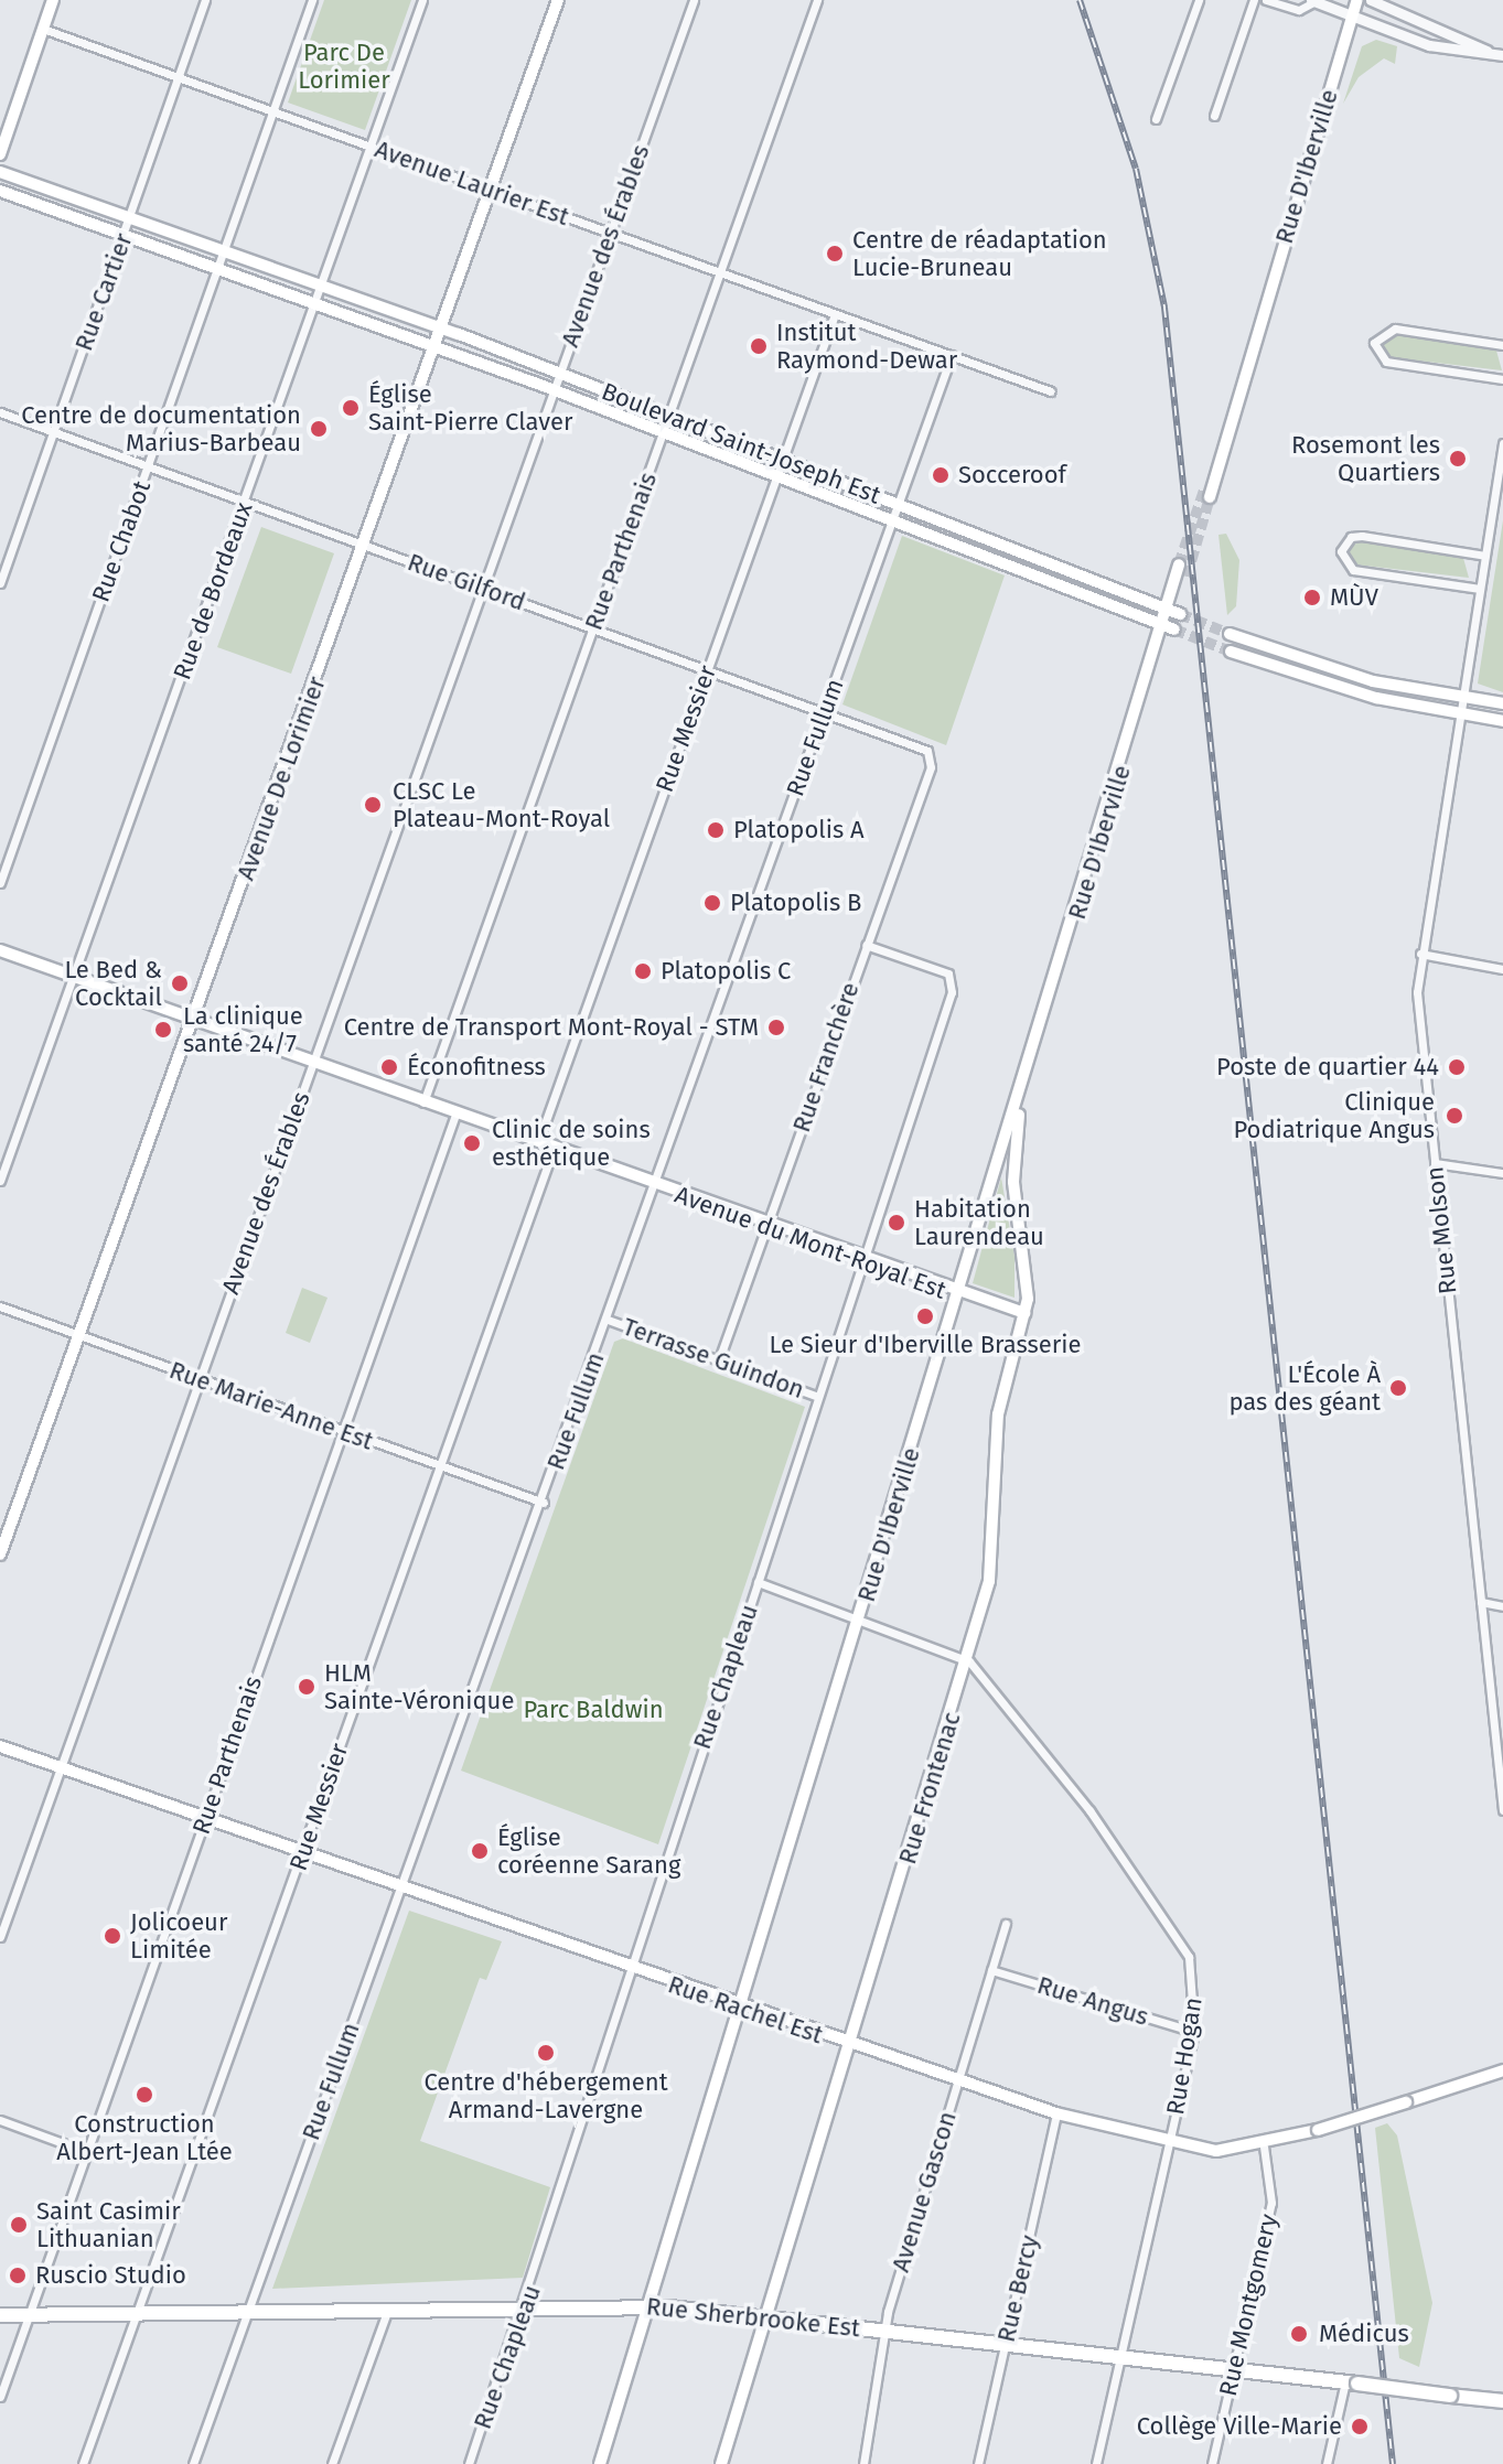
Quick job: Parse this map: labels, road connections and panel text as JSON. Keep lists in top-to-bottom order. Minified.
{"streets":{"main road":["Rue D'Iberville","Boulevard Saint-Joseph Est","Avenue De Lorimier","Avenue du Mont-Royal Est","Rue Frontenac","Rue Rachel Est","Rue Sherbrooke Est"],"street":["Avenue Laurier Est","Avenue des Érables","Rue Cartier","Rue Chabot","Rue Parthenais","Rue Gilford","Rue de Bordeaux","Rue Messier","Rue Fullum","Rue Franchère","Rue Molson","Terrasse Guindon","Rue Marie-Anne Est","Rue Chapleau","Rue Angus","Rue Hogan","Avenue Gascon","Rue Bercy","Rue Montgomery"]},"crossings":[["Rue D'Iberville","Boulevard Saint-Joseph Est"],["Rue D'Iberville","Avenue du Mont-Royal Est"],["Rue D'Iberville","Rue Frontenac"],["Rue D'Iberville","Rue Rachel Est"],["Rue D'Iberville","Rue Sherbrooke Est"],["Avenue Laurier Est","Avenue des Érables"],["Avenue Laurier Est","Rue Cartier"],["Avenue Laurier Est","Rue Chabot"],["Avenue Laurier Est","Rue Parthenais"],["Avenue Laurier Est","Rue de Bordeaux"],["Avenue Laurier Est","Rue Messier"],["Avenue Laurier Est","Rue Fullum"],["Avenue Laurier Est","Avenue De Lorimier"],["Avenue des Érables","Boulevard Saint-Joseph Est"],["Avenue des Érables","Rue Gilford"],["Avenue des Érables","Avenue du Mont-Royal Est"],["Avenue des Érables","Rue Marie-Anne Est"],["Avenue des Érables","Rue Rachel Est"],["Rue Cartier","Boulevard Saint-Joseph Est"],["Rue Cartier","Rue Gilford"],["Boulevard Saint-Joseph Est","Rue Chabot"],["Boulevard Saint-Joseph Est","Rue Parthenais"],["Boulevard Saint-Joseph Est","Rue de Bordeaux"],["Boulevard Saint-Joseph Est","Rue Messier"],["Boulevard Saint-Joseph Est","Rue Fullum"],["Boulevard Saint-Joseph Est","Avenue De Lorimier"],["Rue Chabot","Rue Gilford"],["Rue Parthenais","Rue Gilford"],["Rue Parthenais","Avenue du Mont-Royal Est"],["Rue Parthenais","Rue Marie-Anne Est"],["Rue Parthenais","Rue Rachel Est"],["Rue Parthenais","Rue Sherbrooke Est"],["Rue Gilford","Rue de Bordeaux"],["Rue Gilford","Rue Messier"],["Rue Gilford","Rue Fullum"],["Rue Gilford","Avenue De Lorimier"],["Rue Gilford","Rue Franchère"],["Rue de Bordeaux","Avenue du Mont-Royal Est"],["Rue Messier","Avenue du Mont-Royal Est"],["Rue Messier","Rue Marie-Anne Est"],["Rue Messier","Rue Rachel Est"],["Rue Messier","Rue Sherbrooke Est"],["Rue Fullum","Avenue du Mont-Royal Est"],["Rue Fullum","Terrasse Guindon"],["Rue Fullum","Rue Marie-Anne Est"],["Rue Fullum","Rue Rachel Est"],["Rue Fullum","Rue Sherbrooke Est"],["Avenue De Lorimier","Avenue du Mont-Royal Est"],["Avenue De Lorimier","Rue Marie-Anne Est"],["Rue Franchère","Avenue du Mont-Royal Est"],["Rue Franchère","Terrasse Guindon"],["Rue Franchère","Rue Chapleau"],["Avenue du Mont-Royal Est","Rue Chapleau"],["Avenue du Mont-Royal Est","Rue Frontenac"],["Terrasse Guindon","Rue Chapleau"],["Rue Chapleau","Rue Rachel Est"],["Rue Chapleau","Rue Sherbrooke Est"],["Rue Frontenac","Rue Rachel Est"],["Rue Frontenac","Rue Hogan"],["Rue Frontenac","Rue Sherbrooke Est"],["Rue Angus","Rue Hogan"],["Rue Angus","Avenue Gascon"],["Rue Rachel Est","Rue Hogan"],["Rue Rachel Est","Avenue Gascon"],["Rue Rachel Est","Rue Bercy"],["Rue Rachel Est","Rue Montgomery"],["Rue Hogan","Rue Sherbrooke Est"],["Avenue Gascon","Rue Sherbrooke Est"],["Rue Bercy","Rue Sherbrooke Est"],["Rue Montgomery","Rue Sherbrooke Est"]],"parks":["Parc De Lorimier","Parc Baldwin"],"places":["Centre de réadaptation Lucie-Bruneau","Institut Raymond-Dewar","Église Saint-Pierre Claver","Centre de documentation Marius-Barbeau","Rosemont les Quartiers","Socceroof","MÙV","CLSC Le Plateau-Mont-Royal","Platopolis A","Platopolis B","Platopolis C","Le Bed & Cocktail","Centre de Transport Mont-Royal - STM","La clinique santé 24/7","Éconofitness","Poste de quartier 44","Clinique Podiatrique Angus","Clinic de soins esthétique","Habitation Laurendeau","Le Sieur d'Iberville Brasserie","L'École À pas des géant","HLM Sainte-Véronique","Église coréenne Sarang","Jolicoeur Limitée","Centre d'hébergement Armand-Lavergne","Construction Albert-Jean Ltée","Saint Casimir Lithuanian","Ruscio Studio","Médicus","Collège Ville-Marie"]}
